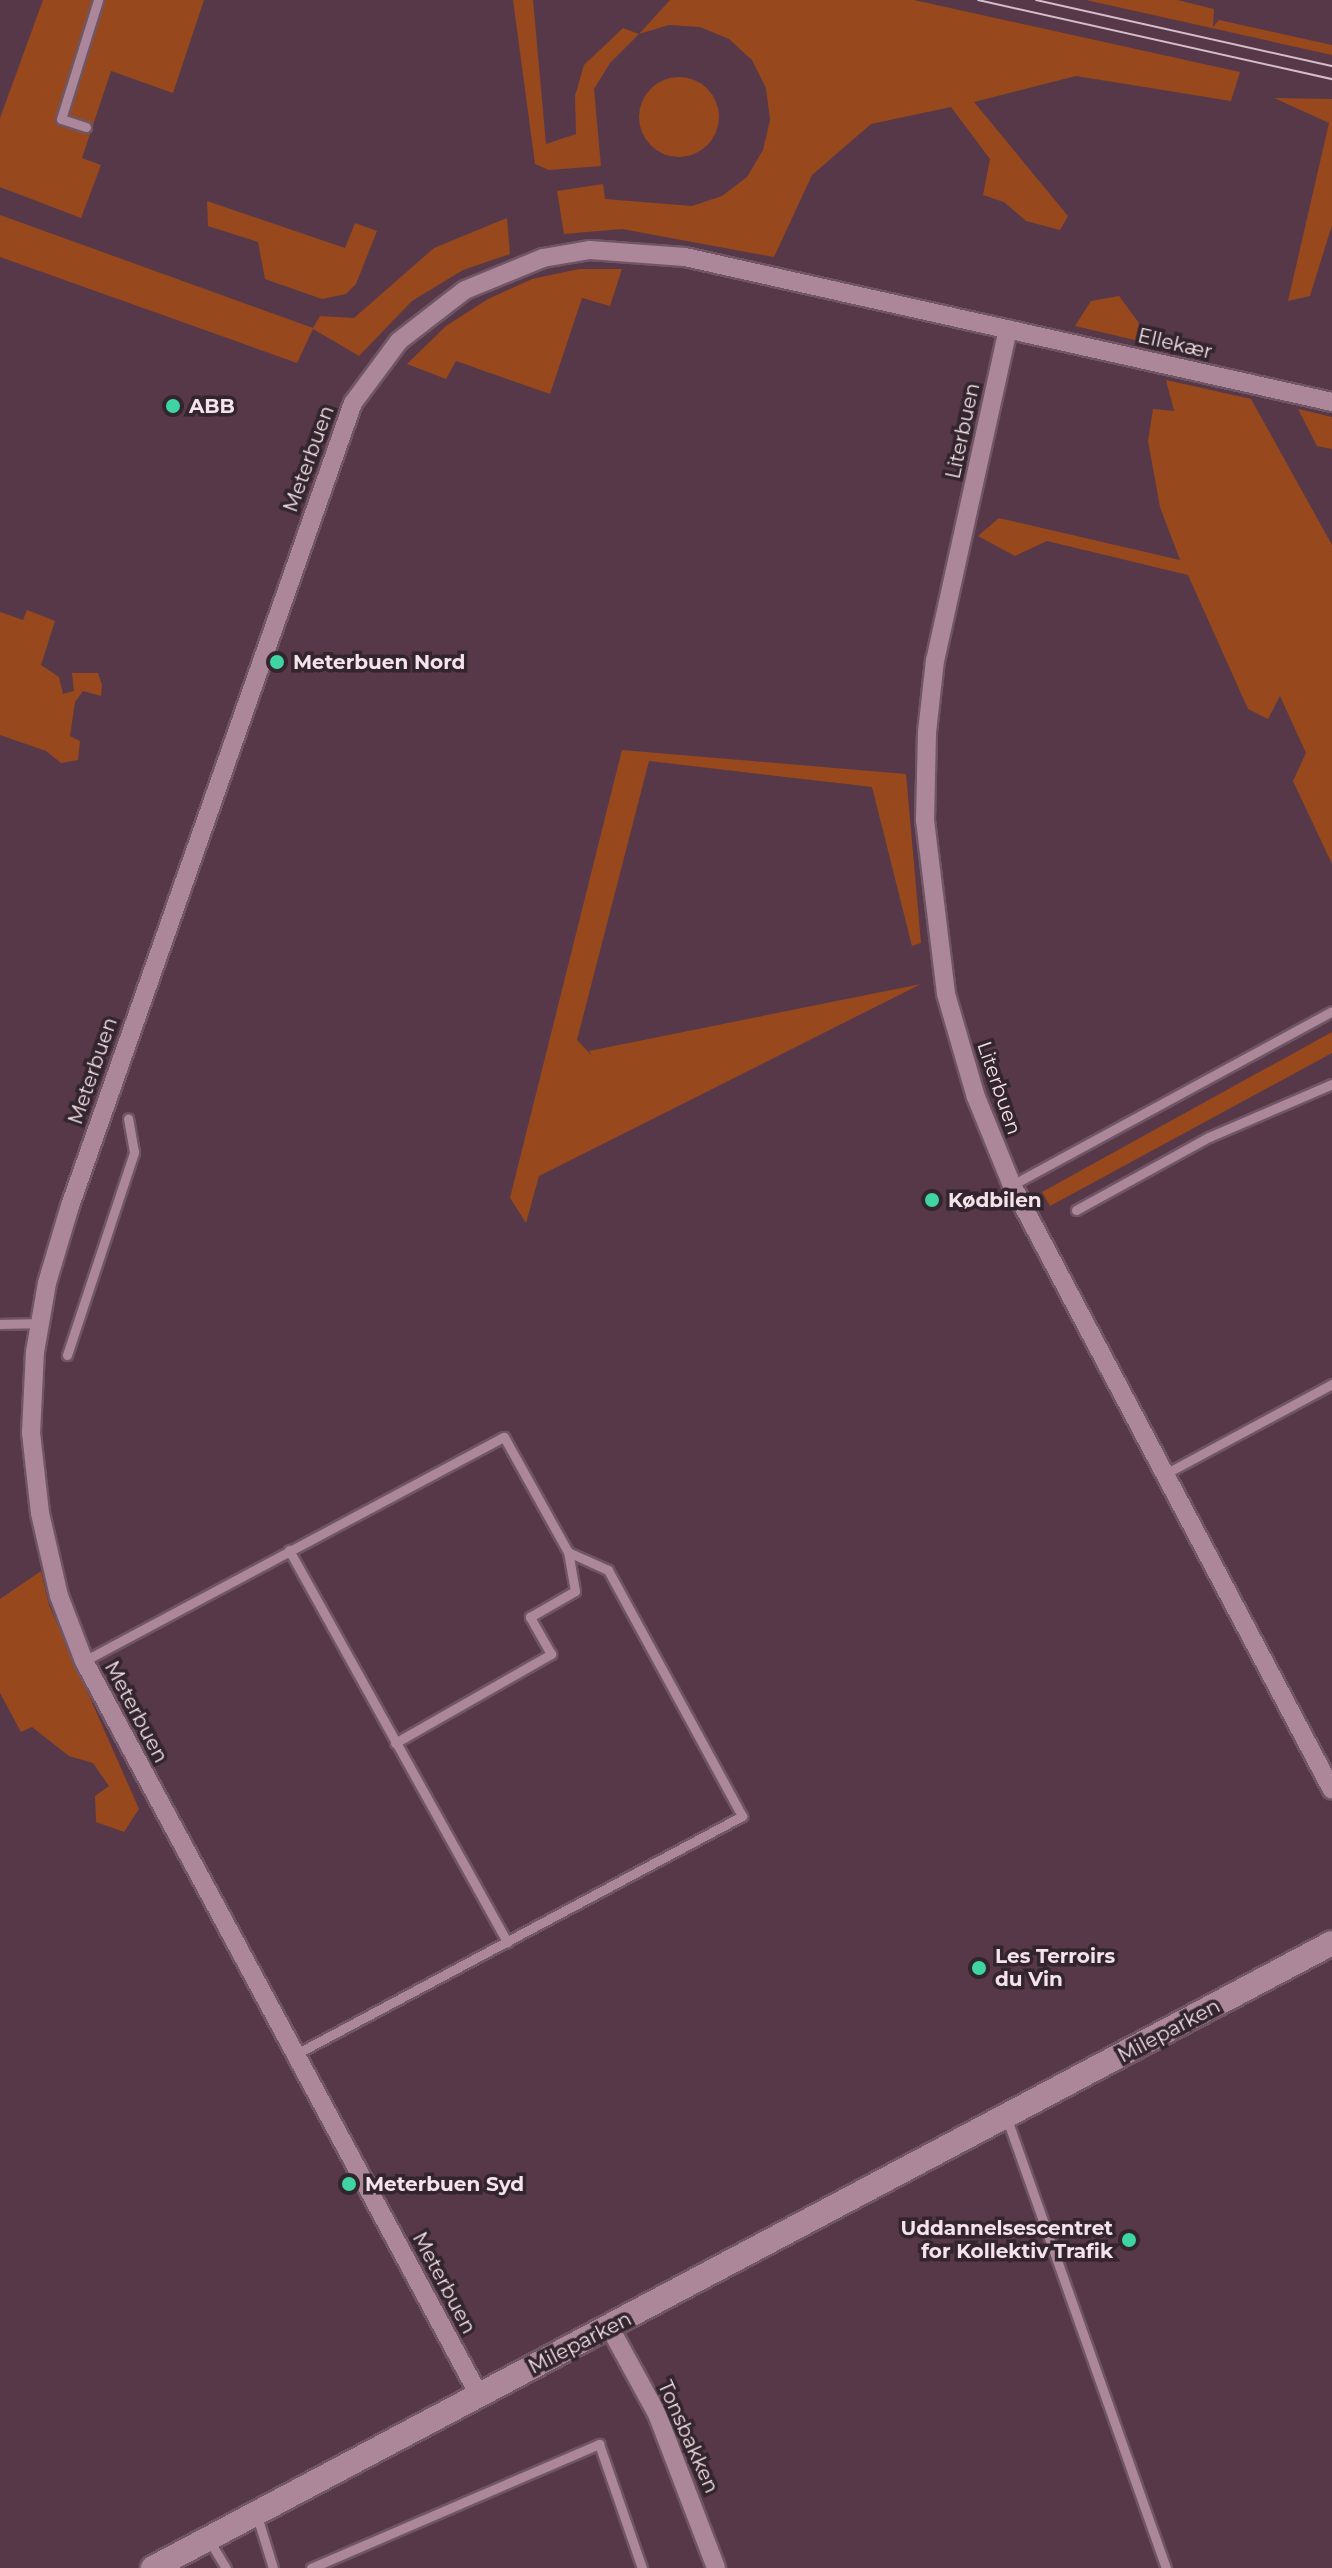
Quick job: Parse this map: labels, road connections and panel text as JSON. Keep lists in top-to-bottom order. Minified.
{"streets":{"street":["Ellekær","Literbuen","Meterbuen","Mileparken","Tonsbakken"]},"crossings":[["Ellekær","Literbuen"],["Ellekær","Meterbuen"],["Literbuen","Meterbuen"],["Meterbuen","Mileparken"],["Mileparken","Tonsbakken"]],"places":["ABB","Meterbuen Nord","Kødbilen","Les Terroirs du Vin","Meterbuen Syd","Uddannelsescentret for Kollektiv Trafik"]}
